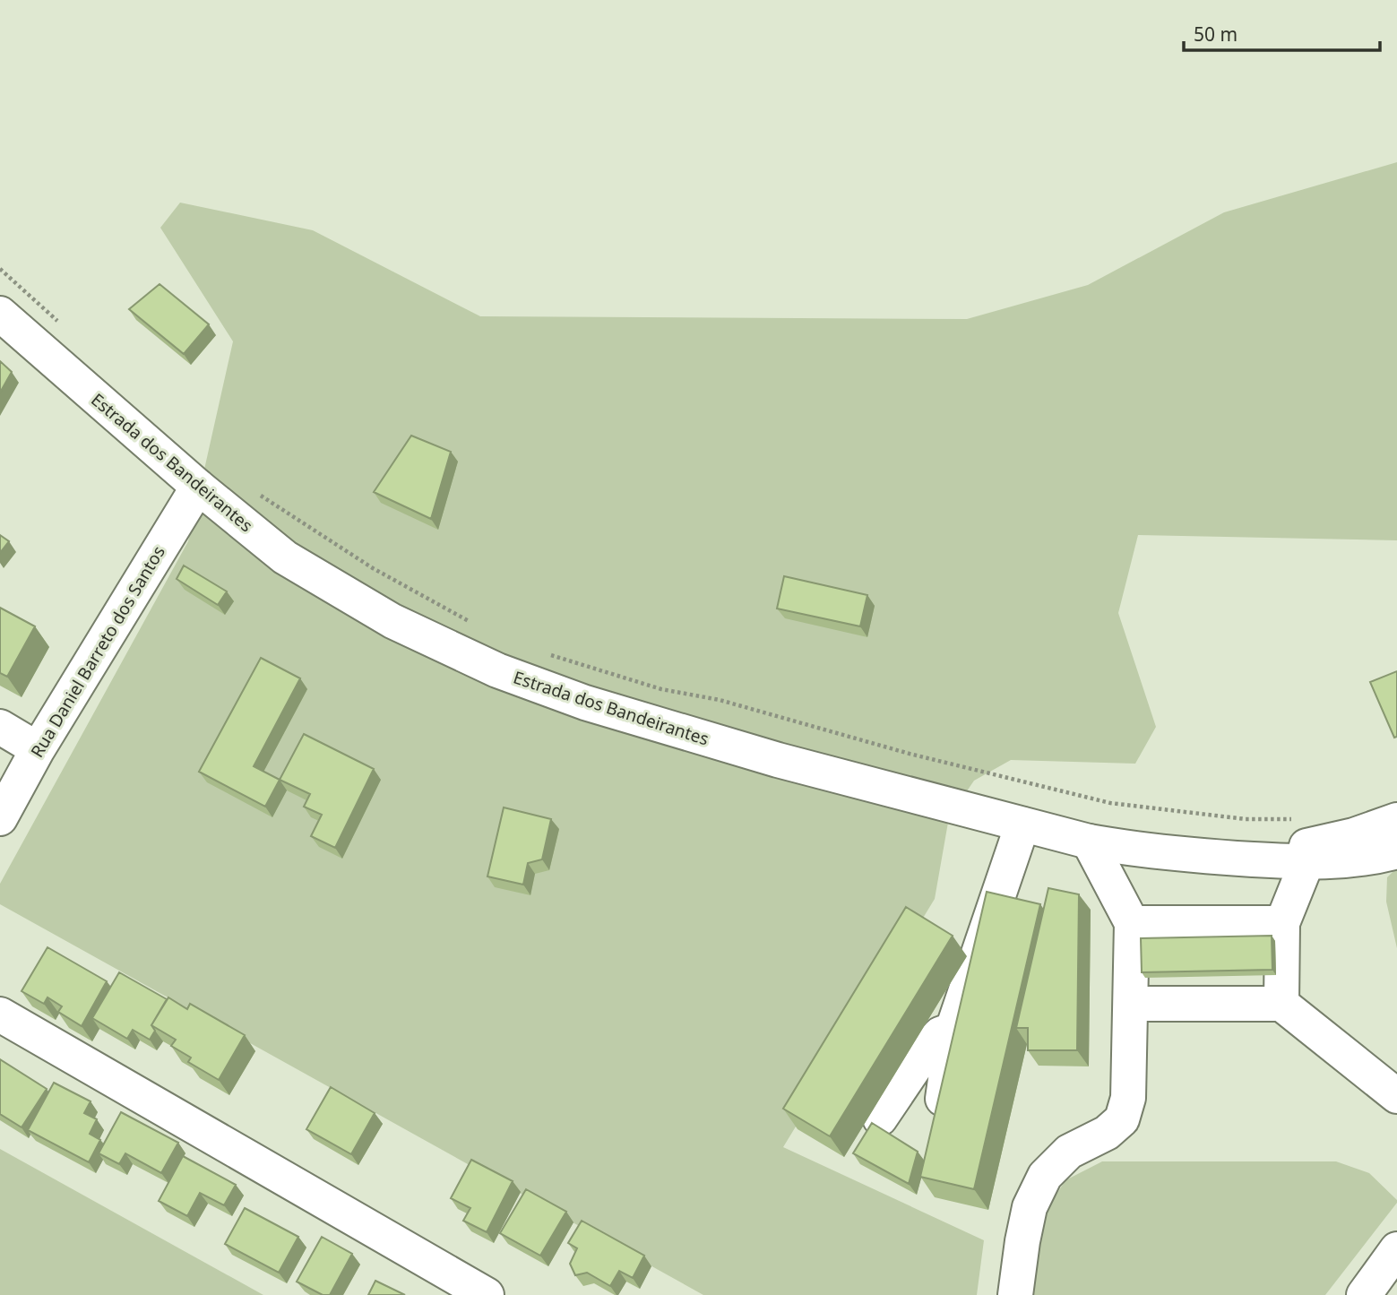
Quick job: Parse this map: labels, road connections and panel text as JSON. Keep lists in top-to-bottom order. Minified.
{"streets":{"main road":["Estrada dos Bandeirantes","Rua Daniel Barreto dos Santos"]},"crossings":[["Estrada dos Bandeirantes","Rua Daniel Barreto dos Santos"]],"scale_bar":"50 m"}
